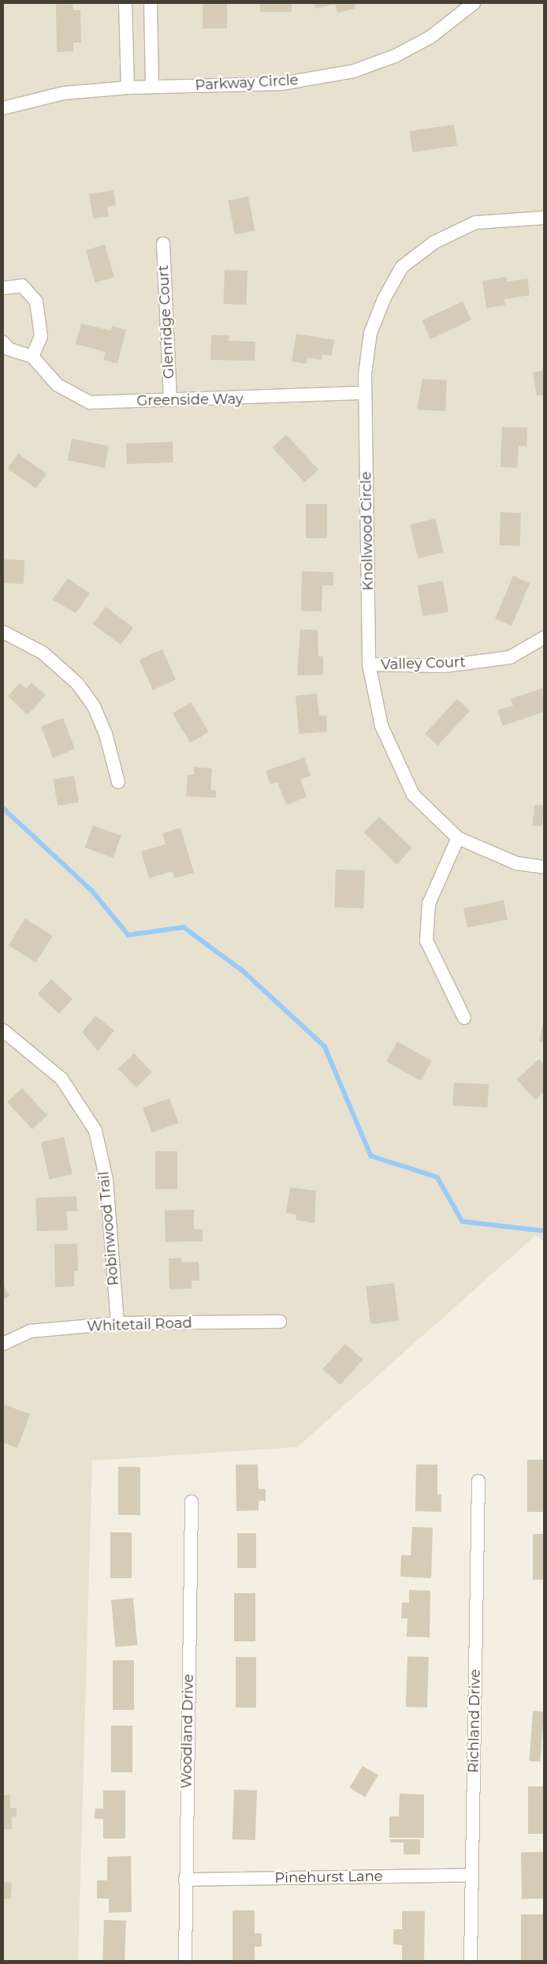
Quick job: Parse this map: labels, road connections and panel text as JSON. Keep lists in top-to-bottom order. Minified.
{"streets":{"street":["Parkway Circle","Glenridge Court","Greenside Way","Knollwood Circle","Valley Court","Robinwood Trail","Whitetail Road","Richland Drive","Woodland Drive","Pinehurst Lane"]},"crossings":[["Glenridge Court","Greenside Way"],["Greenside Way","Knollwood Circle"],["Knollwood Circle","Valley Court"],["Robinwood Trail","Whitetail Road"],["Richland Drive","Pinehurst Lane"],["Woodland Drive","Pinehurst Lane"]]}
